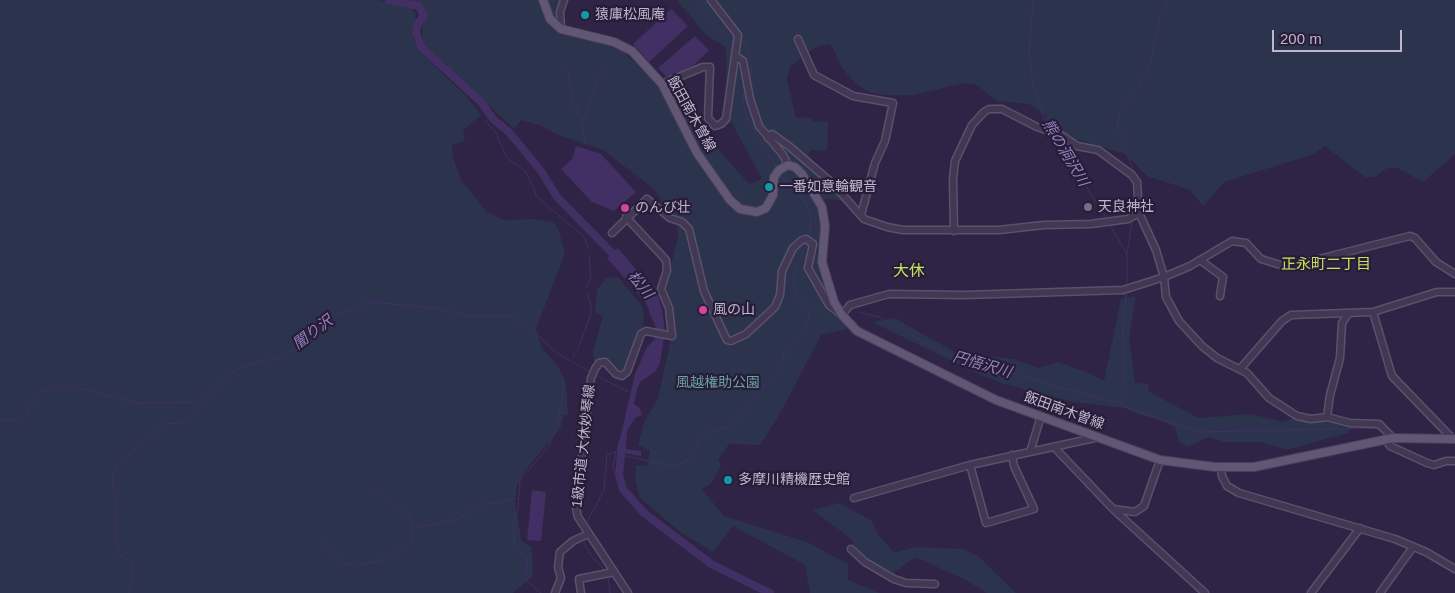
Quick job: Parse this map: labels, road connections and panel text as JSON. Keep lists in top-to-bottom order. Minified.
{"streets":{"main road":["飯田南木曽線"],"street":["1級市道 大休妙琴線"]},"districts":["正永町二丁目","大休"],"water":["熊の洞沢川","松川","闇り沢","円悟沢川"],"parks":["風越権助公園"],"places":["猿庫松風庵","一番如意輪観音","天良神社","のんび壮","風の山","多摩川精機歴史館"],"scale_bar":"200 m"}
